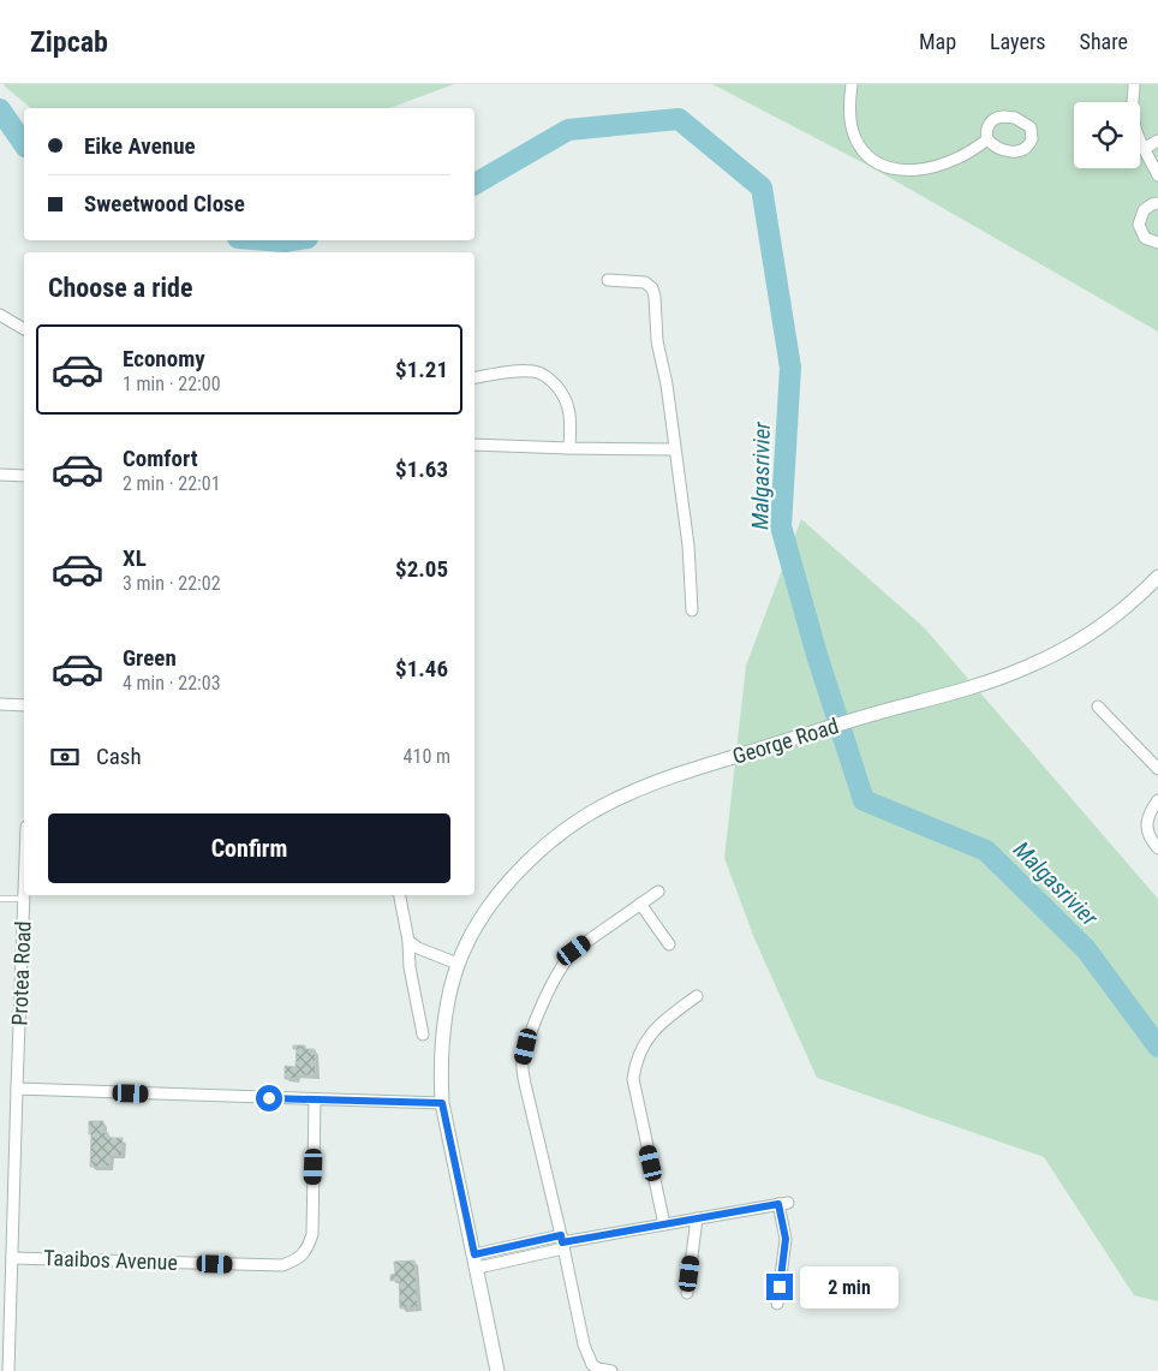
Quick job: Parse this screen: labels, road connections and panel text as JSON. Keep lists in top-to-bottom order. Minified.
{"streets":{"main road":["George Road"],"street":["Protea Road","Taaibos Avenue"]},"crossings":[["Protea Road","Taaibos Avenue"]],"water":["Malgasrivier"],"page":{"header":"Zipcab","nav":["Map","Layers","Share"],"banner":["Eike Avenue","Sweetwood Close"],"heading":"Choose a ride","list":[{"name":"Economy","note":"1 min · 22:00","value":"$1.21"},{"name":"Comfort","note":"2 min · 22:01","value":"$1.63"},{"name":"XL","note":"3 min · 22:02","value":"$2.05"},{"name":"Green","note":"4 min · 22:03","value":"$1.46"}],"pay":["Cash","410 m"],"buttons":"Confirm","bubble":"2 min"}}
